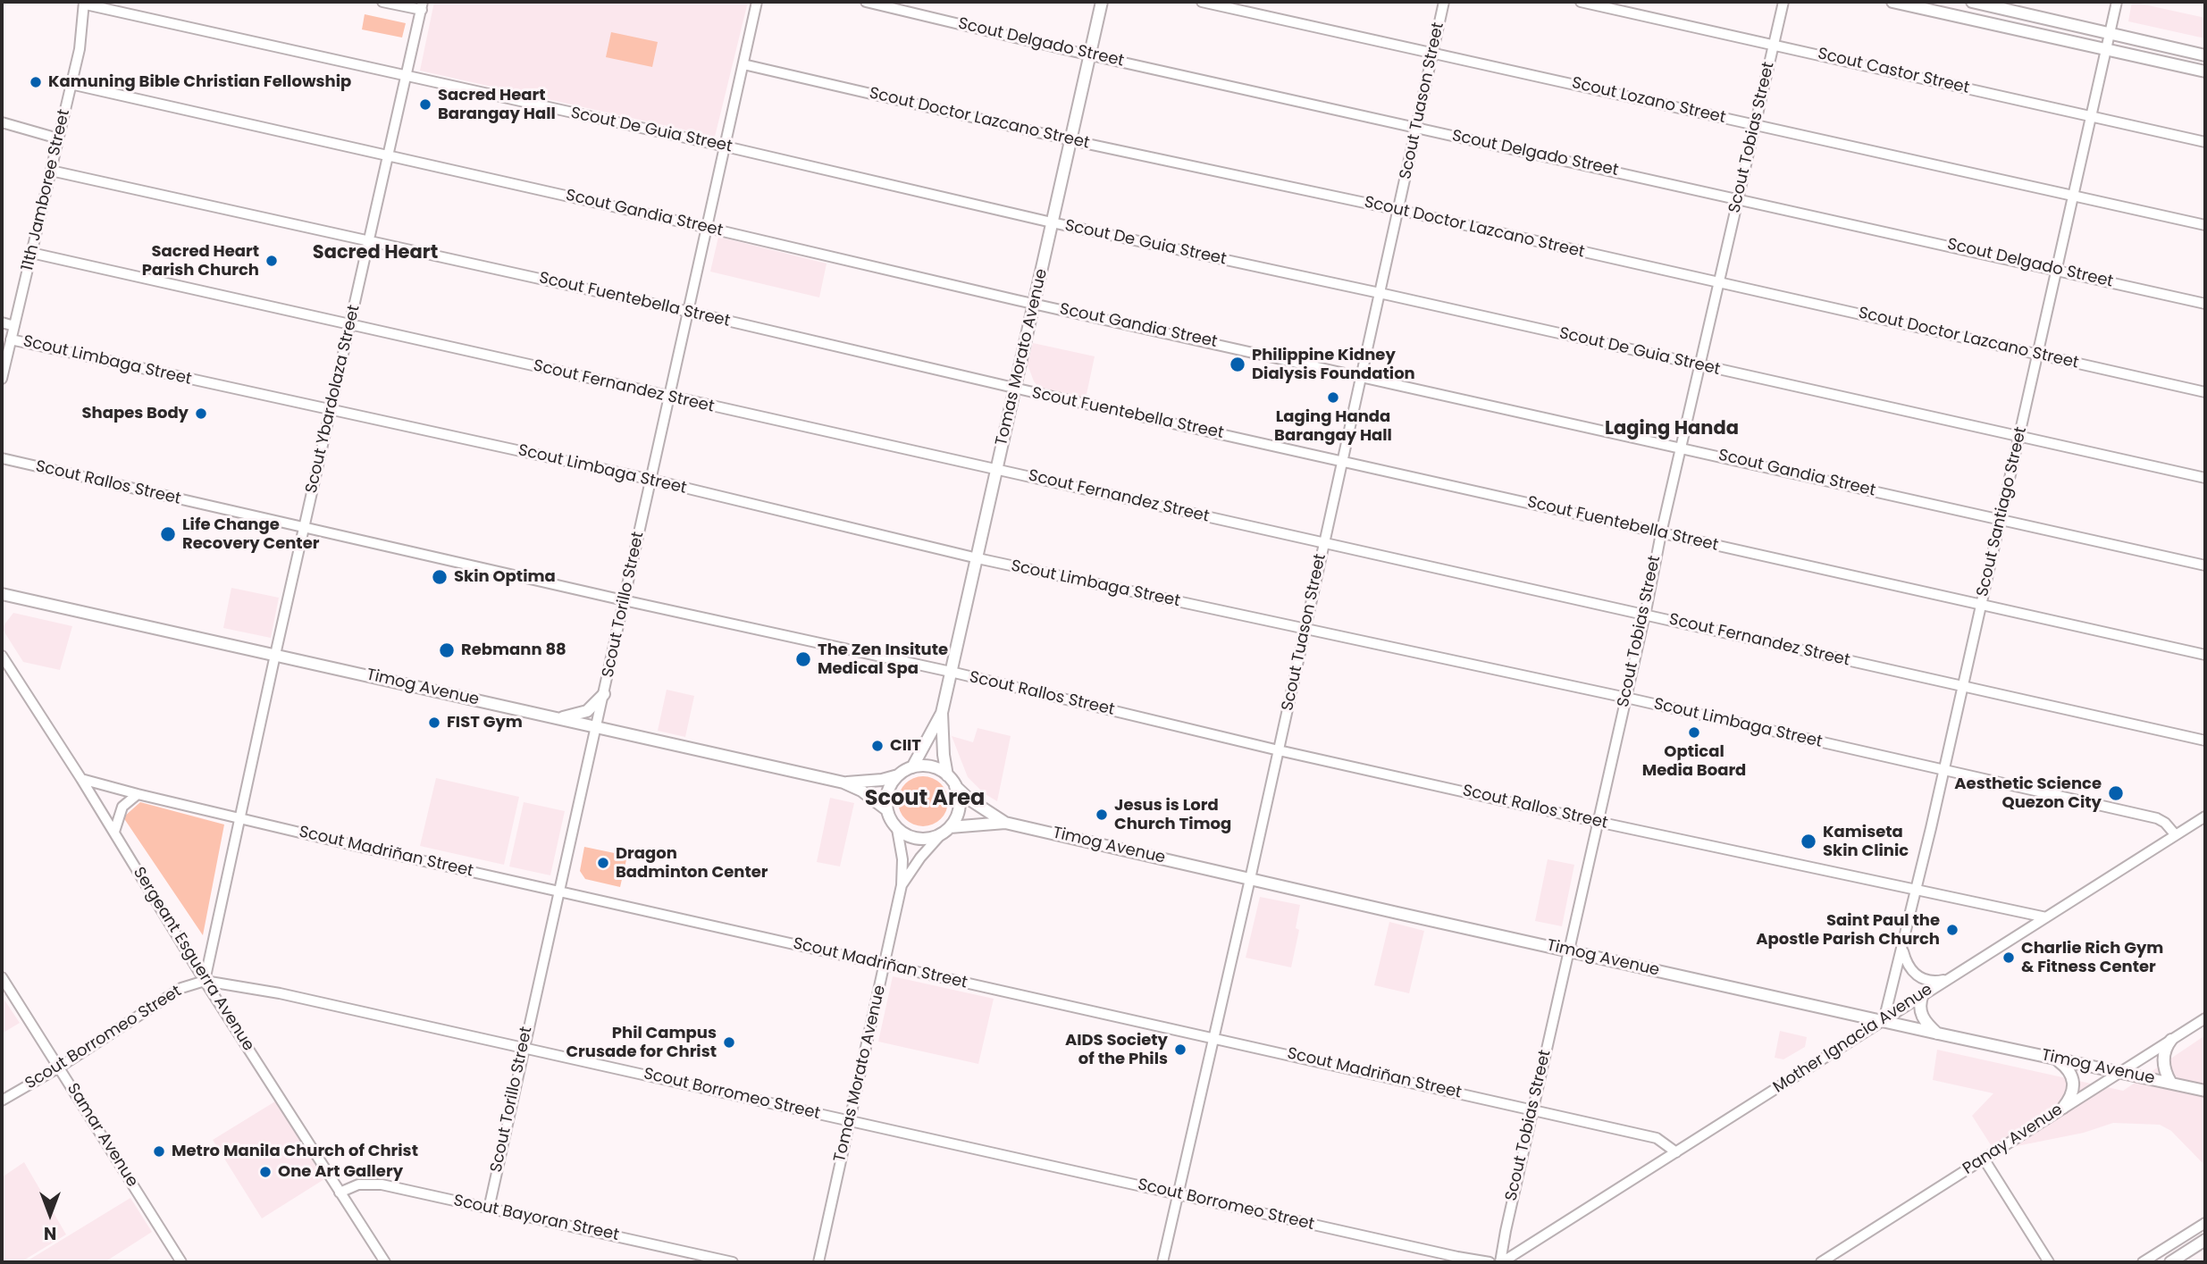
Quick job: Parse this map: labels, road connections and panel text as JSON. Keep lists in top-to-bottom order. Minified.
{"streets":{"main road":["Tomas Morato Avenue","Timog Avenue"],"street":["Scout Delgado Street","Scout Castor Street","Scout Tuason Street","Scout Lozano Street","Scout Doctor Lazcano Street","Scout De Guia Street","Scout Tobias Street","11th Jamboree Street","Scout Gandia Street","Scout Fuentebella Street","Scout Limbaga Street","Scout Fernandez Street","Scout Ybardolaza Street","Scout Rallos Street","Scout Santiago Street","Scout Torillo Street","Scout Madriñan Street","Sergeant Esguerra Avenue","Scout Borromeo Street","Mother Ignacia Avenue","Samar Avenue","Panay Avenue","Scout Bayoran Street"]},"crossings":[["Scout Delgado Street","Scout Tuason Street"],["Scout Delgado Street","Scout Tobias Street"],["Scout Delgado Street","Tomas Morato Avenue"],["Scout Delgado Street","Scout Santiago Street"],["Scout Castor Street","Scout Tobias Street"],["Scout Castor Street","Scout Santiago Street"],["Scout Tuason Street","Scout Lozano Street"],["Scout Tuason Street","Scout Doctor Lazcano Street"],["Scout Tuason Street","Scout De Guia Street"],["Scout Tuason Street","Scout Gandia Street"],["Scout Tuason Street","Scout Fuentebella Street"],["Scout Tuason Street","Scout Limbaga Street"],["Scout Tuason Street","Scout Fernandez Street"],["Scout Tuason Street","Scout Rallos Street"],["Scout Tuason Street","Timog Avenue"],["Scout Tuason Street","Scout Madriñan Street"],["Scout Tuason Street","Scout Borromeo Street"],["Scout Lozano Street","Scout Tobias Street"],["Scout Lozano Street","Scout Santiago Street"],["Scout Doctor Lazcano Street","Scout Tobias Street"],["Scout Doctor Lazcano Street","Tomas Morato Avenue"],["Scout Doctor Lazcano Street","Scout Santiago Street"],["Scout Doctor Lazcano Street","Scout Torillo Street"],["Scout De Guia Street","Scout Tobias Street"],["Scout De Guia Street","11th Jamboree Street"],["Scout De Guia Street","Tomas Morato Avenue"],["Scout De Guia Street","Scout Ybardolaza Street"],["Scout De Guia Street","Scout Santiago Street"],["Scout De Guia Street","Scout Torillo Street"],["Scout Tobias Street","Scout Gandia Street"],["Scout Tobias Street","Scout Fuentebella Street"],["Scout Tobias Street","Scout Limbaga Street"],["Scout Tobias Street","Scout Fernandez Street"],["Scout Tobias Street","Scout Rallos Street"],["Scout Tobias Street","Timog Avenue"],["Scout Tobias Street","Scout Madriñan Street"],["Scout Tobias Street","Mother Ignacia Avenue"],["11th Jamboree Street","Scout Gandia Street"],["11th Jamboree Street","Scout Fuentebella Street"],["11th Jamboree Street","Scout Limbaga Street"],["11th Jamboree Street","Scout Fernandez Street"],["Scout Gandia Street","Tomas Morato Avenue"],["Scout Gandia Street","Scout Ybardolaza Street"],["Scout Gandia Street","Scout Santiago Street"],["Scout Gandia Street","Scout Torillo Street"],["Scout Fuentebella Street","Tomas Morato Avenue"],["Scout Fuentebella Street","Scout Ybardolaza Street"],["Scout Fuentebella Street","Scout Santiago Street"],["Scout Fuentebella Street","Scout Torillo Street"],["Tomas Morato Avenue","Scout Limbaga Street"],["Tomas Morato Avenue","Scout Fernandez Street"],["Tomas Morato Avenue","Scout Rallos Street"],["Tomas Morato Avenue","Timog Avenue"],["Tomas Morato Avenue","Scout Madriñan Street"],["Tomas Morato Avenue","Scout Borromeo Street"],["Scout Limbaga Street","Scout Ybardolaza Street"],["Scout Limbaga Street","Scout Santiago Street"],["Scout Limbaga Street","Scout Torillo Street"],["Scout Limbaga Street","Mother Ignacia Avenue"],["Scout Fernandez Street","Scout Ybardolaza Street"],["Scout Fernandez Street","Scout Santiago Street"],["Scout Fernandez Street","Scout Torillo Street"],["Scout Ybardolaza Street","Scout Rallos Street"],["Scout Ybardolaza Street","Timog Avenue"],["Scout Ybardolaza Street","Scout Madriñan Street"],["Scout Ybardolaza Street","Sergeant Esguerra Avenue"],["Scout Ybardolaza Street","Scout Borromeo Street"],["Scout Rallos Street","Scout Santiago Street"],["Scout Rallos Street","Scout Torillo Street"],["Scout Rallos Street","Mother Ignacia Avenue"],["Scout Santiago Street","Timog Avenue"],["Scout Santiago Street","Mother Ignacia Avenue"],["Scout Torillo Street","Timog Avenue"],["Scout Torillo Street","Scout Madriñan Street"],["Scout Torillo Street","Scout Borromeo Street"],["Scout Torillo Street","Scout Bayoran Street"],["Timog Avenue","Mother Ignacia Avenue"],["Timog Avenue","Panay Avenue"],["Scout Madriñan Street","Sergeant Esguerra Avenue"],["Scout Madriñan Street","Mother Ignacia Avenue"],["Sergeant Esguerra Avenue","Scout Borromeo Street"],["Sergeant Esguerra Avenue","Scout Bayoran Street"],["Scout Borromeo Street","Samar Avenue"]],"districts":["Sacred Heart","Laging Handa","Scout Area"],"places":["Kamuning Bible Christian Fellowship","Sacred Heart Barangay Hall","Sacred Heart Parish Church","Philippine Kidney Dialysis Foundation","Laging Handa Barangay Hall","Shapes Body","Life Change Recovery Center","Skin Optima","Rebmann 88","The Zen Insitute Medical Spa","FIST Gym","Optical Media Board","CIIT","Aesthetic Science Quezon City","Jesus is Lord Church Timog","Kamiseta Skin Clinic","Dragon Badminton Center","Saint Paul the Apostle Parish Church","Charlie Rich Gym & Fitness Center","Phil Campus Crusade for Christ","AIDS Society of the Phils","Metro Manila Church of Christ","One Art Gallery"],"north":"bottom"}
